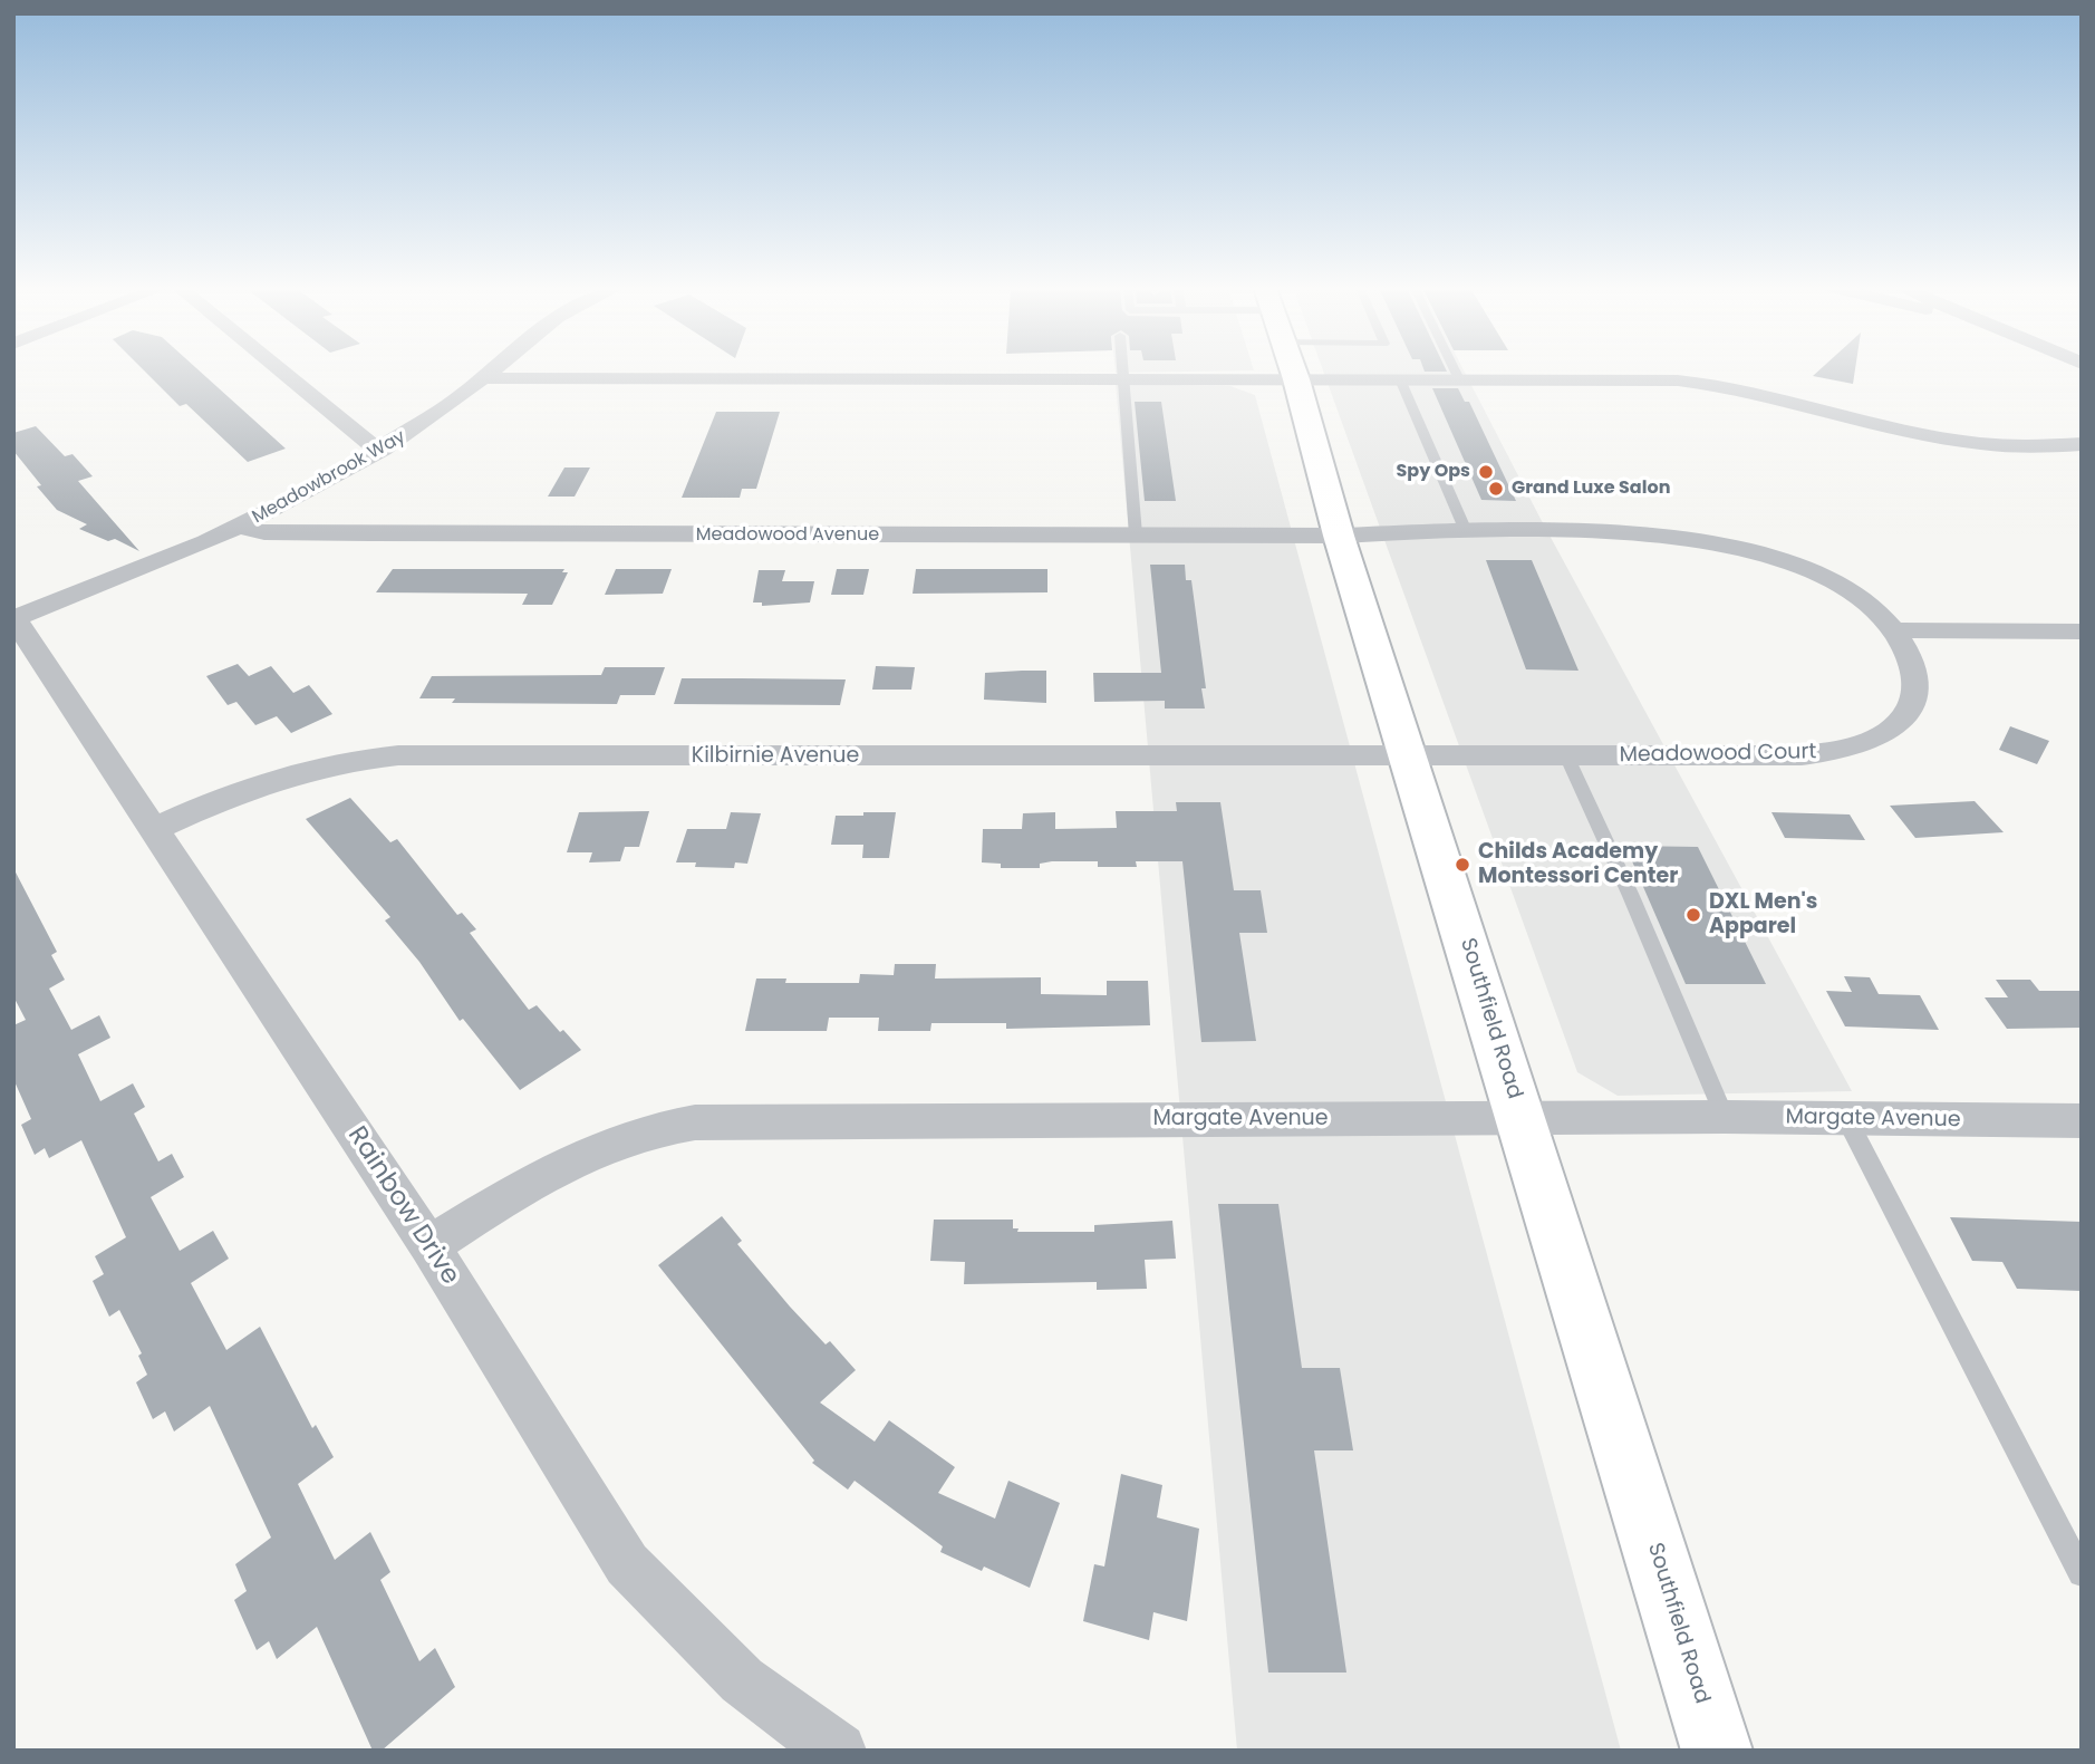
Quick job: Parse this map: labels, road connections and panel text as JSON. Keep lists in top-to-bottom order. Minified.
{"streets":{"main road":["Southfield Road"],"street":["Meadowbrook Way","Meadowood Avenue","Meadowood Court","Kilbirnie Avenue","Margate Avenue","Rainbow Drive"]},"crossings":[["Meadowbrook Way","Meadowood Avenue"],["Meadowbrook Way","Rainbow Drive"],["Meadowood Avenue","Meadowood Court"],["Meadowood Avenue","Southfield Road"],["Meadowood Court","Kilbirnie Avenue"],["Meadowood Court","Southfield Road"],["Kilbirnie Avenue","Southfield Road"],["Kilbirnie Avenue","Rainbow Drive"],["Southfield Road","Margate Avenue"],["Margate Avenue","Rainbow Drive"]],"places":["Spy Ops","Grand Luxe Salon","Childs Academy Montessori Center","DXL Men's Apparel"]}
